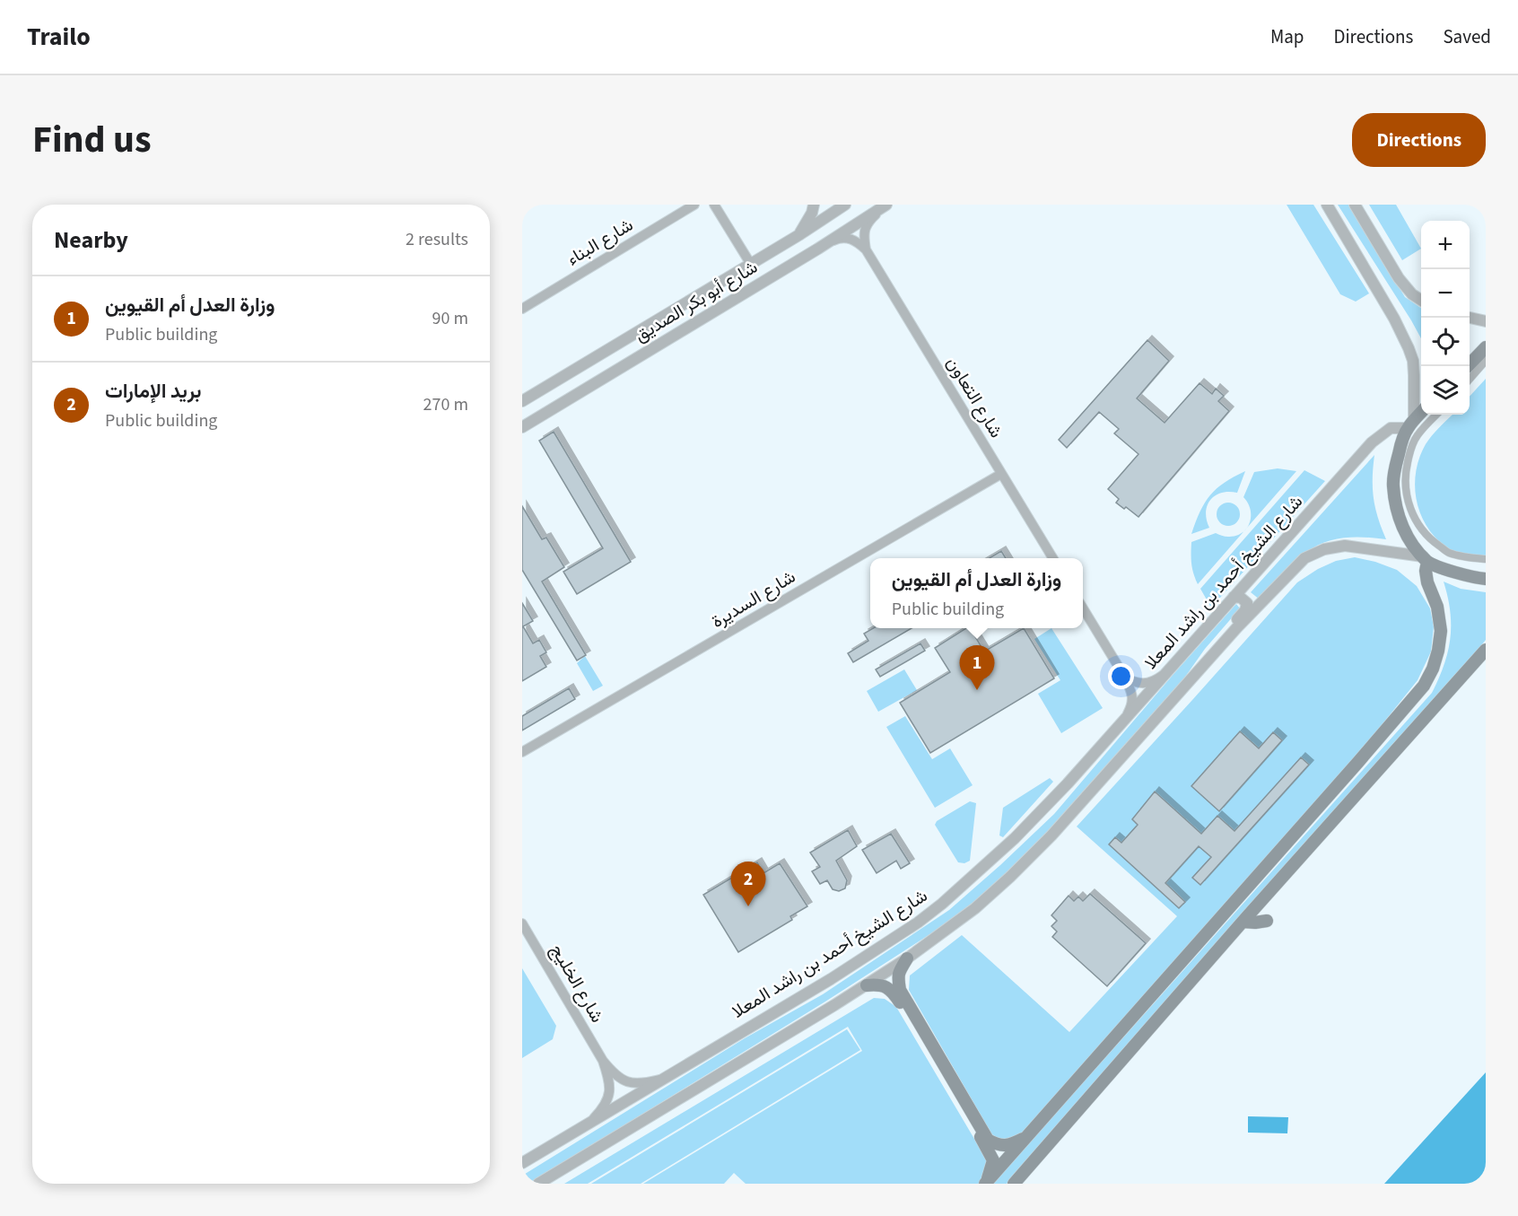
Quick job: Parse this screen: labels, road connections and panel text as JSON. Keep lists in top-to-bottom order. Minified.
{"streets":{"street":["شارع البناء","شارع أبو بكر الصديق","شارع التعاون","شارع الشيخ أحمد بن راشد المعلا","شارع السديرة","شارع الخليج"]},"crossings":[["شارع التعاون","شارع السديرة"],["شارع الشيخ أحمد بن راشد المعلا","شارع الخليج"]],"page":{"header":"Trailo","nav":["Map","Directions","Saved"],"title":"Find us","buttons":"Directions","heading":["Nearby","2 results"],"map_buttons":["+","−"],"list":[{"mark":"1","name":"وزارة العدل أم القيوين","note":"Public building","value":"90 m"},{"mark":"2","name":"بريد الإمارات","note":"Public building","value":"270 m"}],"popup":["وزارة العدل أم القيوين","Public building"],"pins":["1","2"]}}
